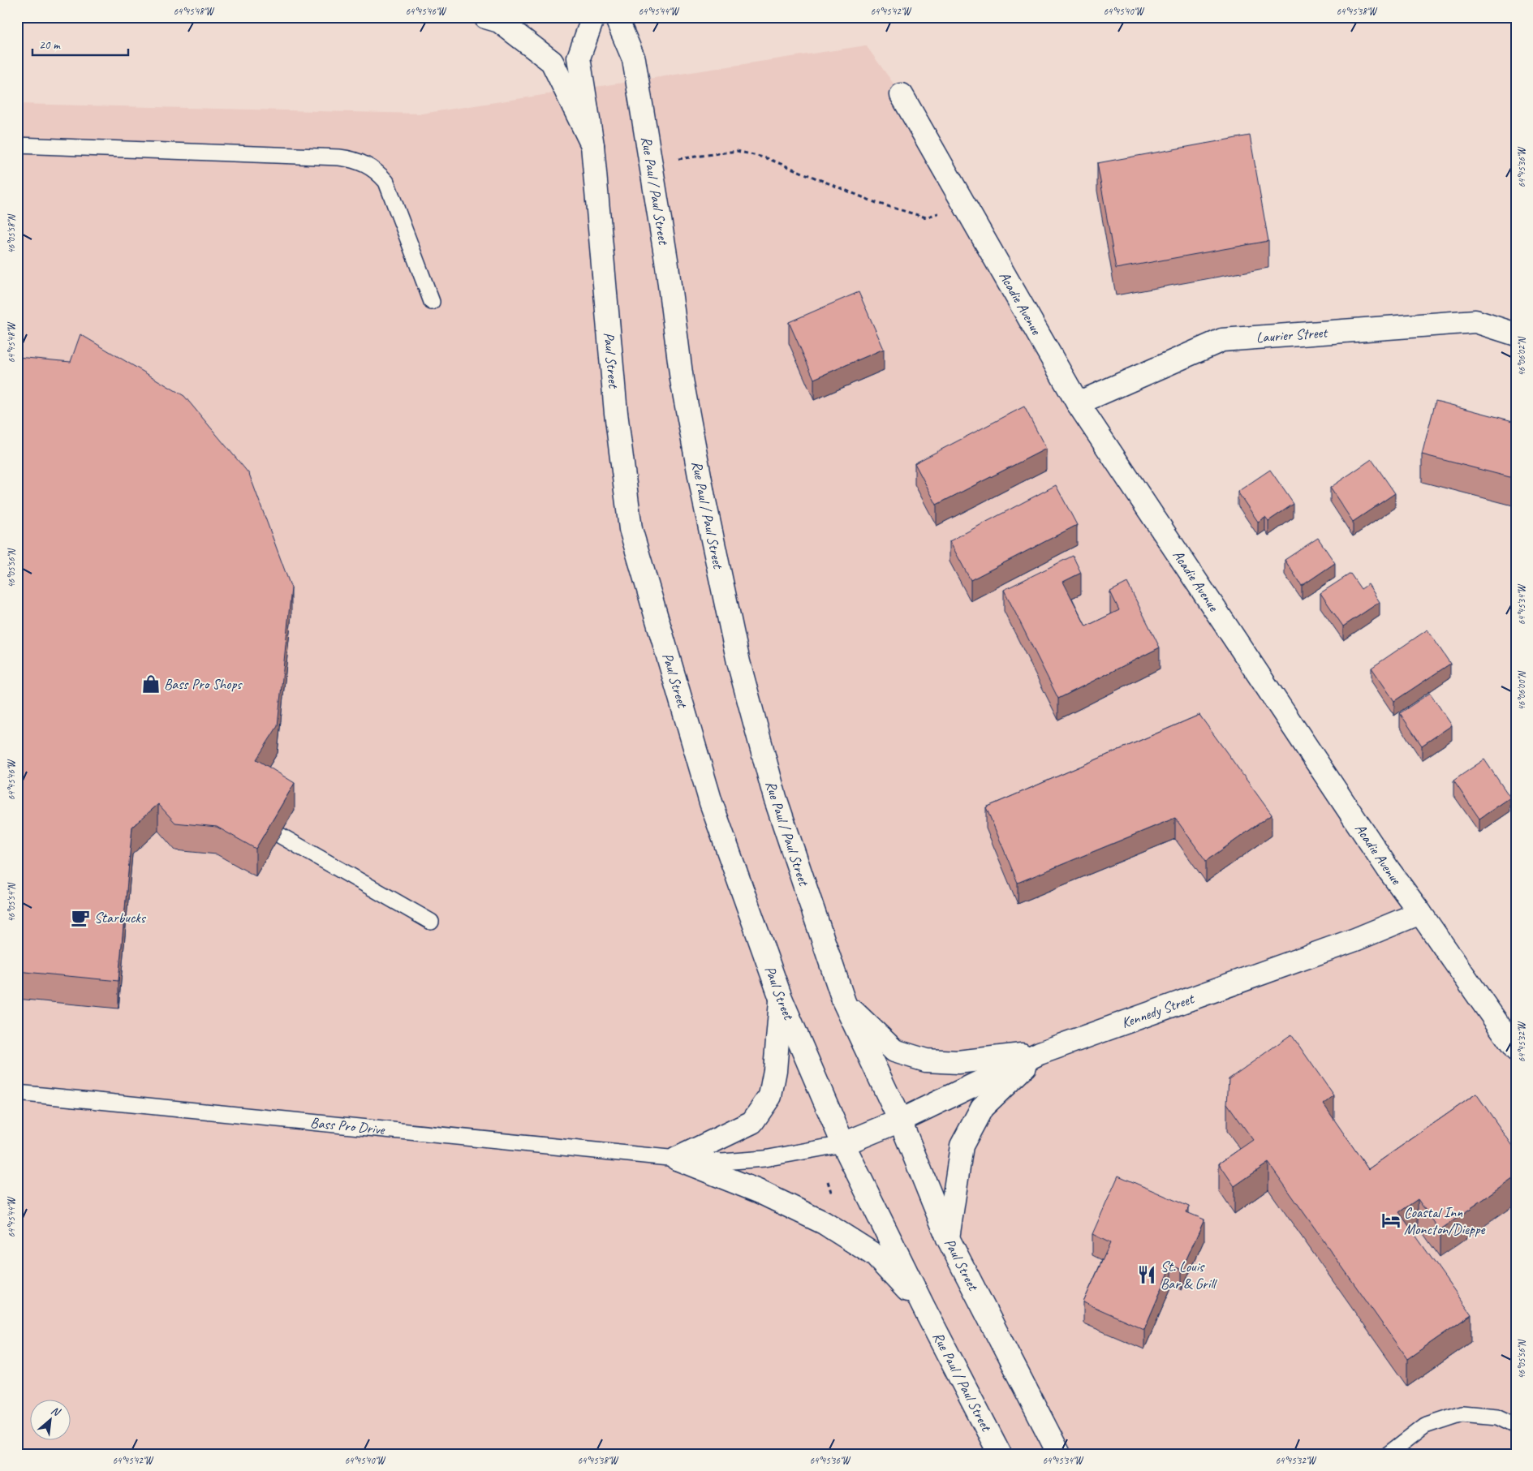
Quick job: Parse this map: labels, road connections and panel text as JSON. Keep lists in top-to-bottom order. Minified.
{"streets":{"main road":["Rue Paul / Paul Street","Acadie Avenue","Laurier Street","Paul Street","Kennedy Street"],"lane":["Bass Pro Drive"]},"crossings":[["Rue Paul / Paul Street","Paul Street"],["Acadie Avenue","Laurier Street"],["Acadie Avenue","Kennedy Street"],["Paul Street","Kennedy Street"],["Paul Street","Bass Pro Drive"],["Kennedy Street","Bass Pro Drive"]],"places":{"shop":["Bass Pro Shops"],"cafe":["Starbucks"],"hotel":["Coastal Inn Moncton/Dieppe"],"restaurant":["St. Louis Bar & Grill"]},"scale_bar":"20 m","north":"top right","coordinates":["64°45'48\"W","64°45'46\"W","64°45'44\"W","64°45'42\"W","64°45'40\"W","64°45'38\"W","64°45'36\"W","46°05'58\"N","46°06'02\"N","46°05'56\"N","64°45'34\"W","46°06'00\"N","46°05'54\"N","64°45'32\"W"]}
